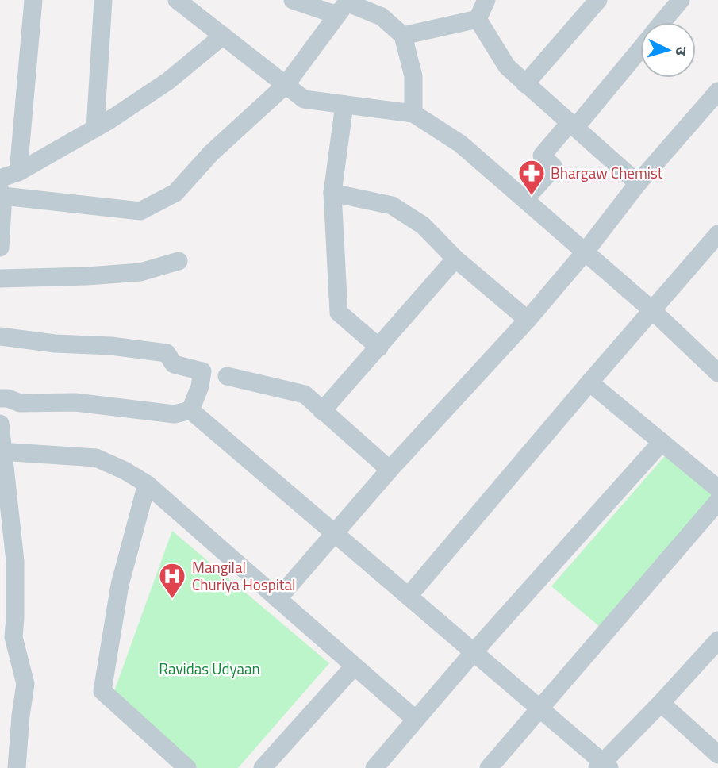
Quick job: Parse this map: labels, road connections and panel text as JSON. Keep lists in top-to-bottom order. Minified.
{"parks":["Ravidas Udyaan"],"places":{"pharmacy":["Bhargaw Chemist"],"hospital":["Mangilal Churiya Hospital"]},"north":"right"}
